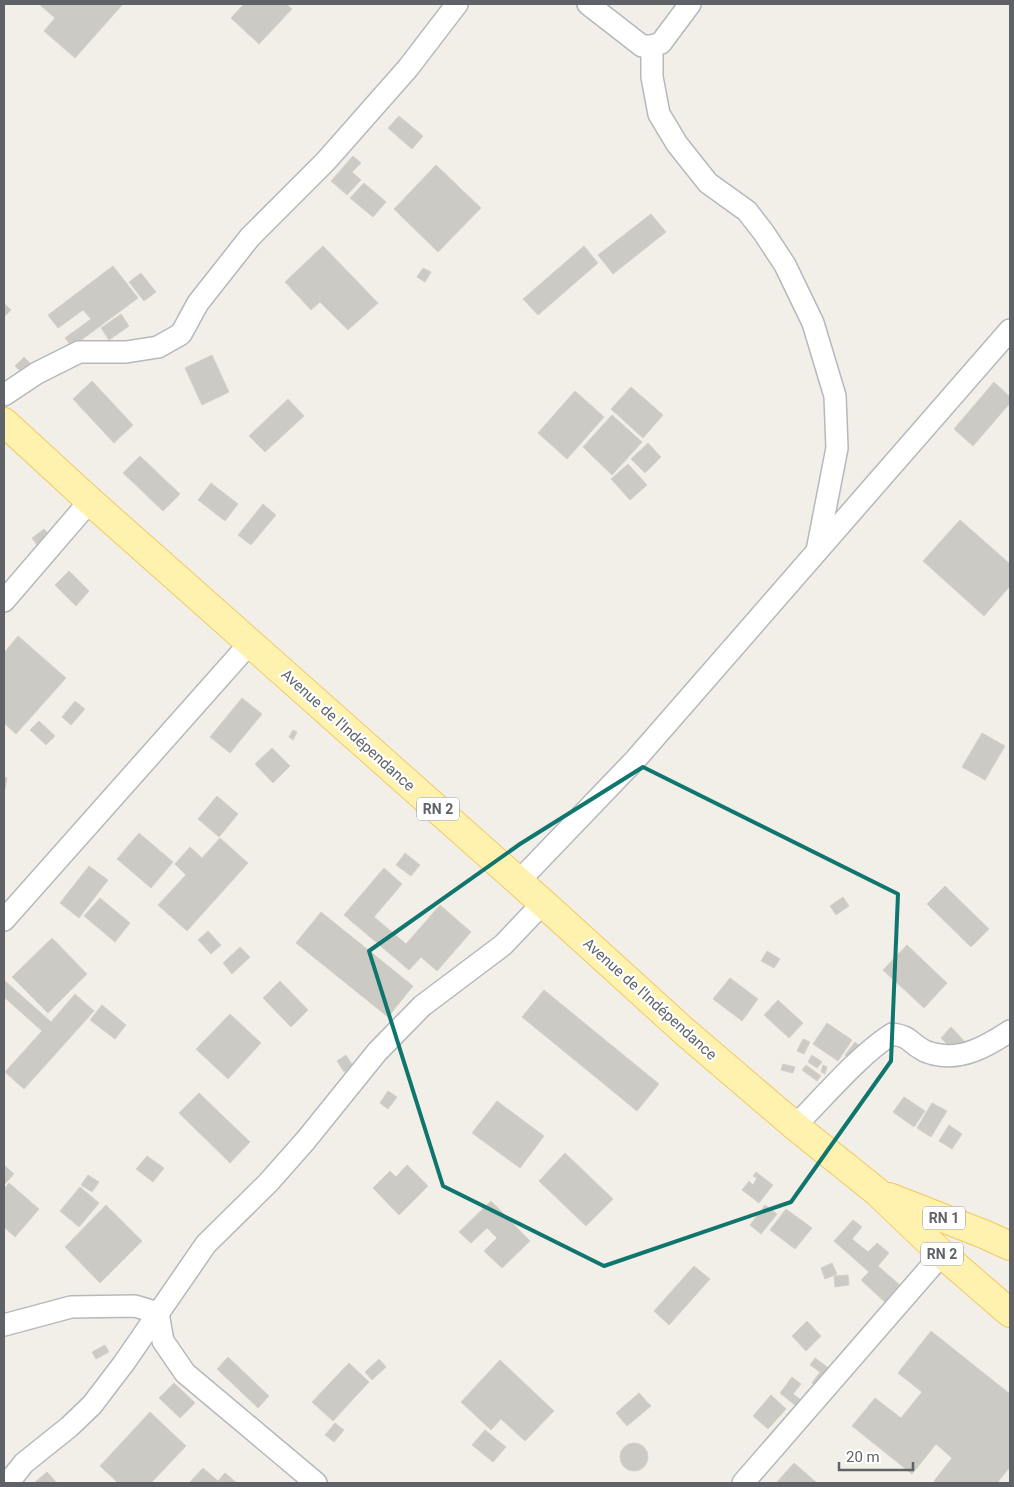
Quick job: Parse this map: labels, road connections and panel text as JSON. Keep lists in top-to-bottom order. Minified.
{"streets":{"main road":["Avenue de l'Indépendance","RN 2","RN 1"]},"crossings":[["Avenue de l'Indépendance","RN 2"],["Avenue de l'Indépendance","RN 1"],["RN 2","RN 1"]],"scale_bar":"20 m"}
